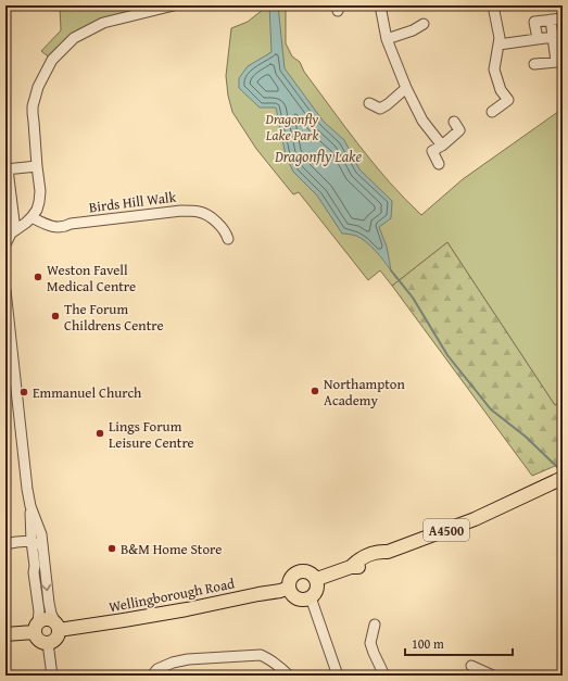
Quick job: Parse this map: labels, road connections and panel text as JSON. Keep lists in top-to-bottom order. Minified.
{"streets":{"main road":["A4500","Wellingborough Road"],"street":["Birds Hill Walk"]},"crossings":[["A4500","Wellingborough Road"]],"water":["Dragonfly Lake"],"parks":["Dragonfly Lake Park"],"places":["Weston Favell Medical Centre","The Forum Childrens Centre","Northampton Academy","Emmanuel Church","Lings Forum Leisure Centre","B&M Home Store"],"scale_bar":"100 m"}
